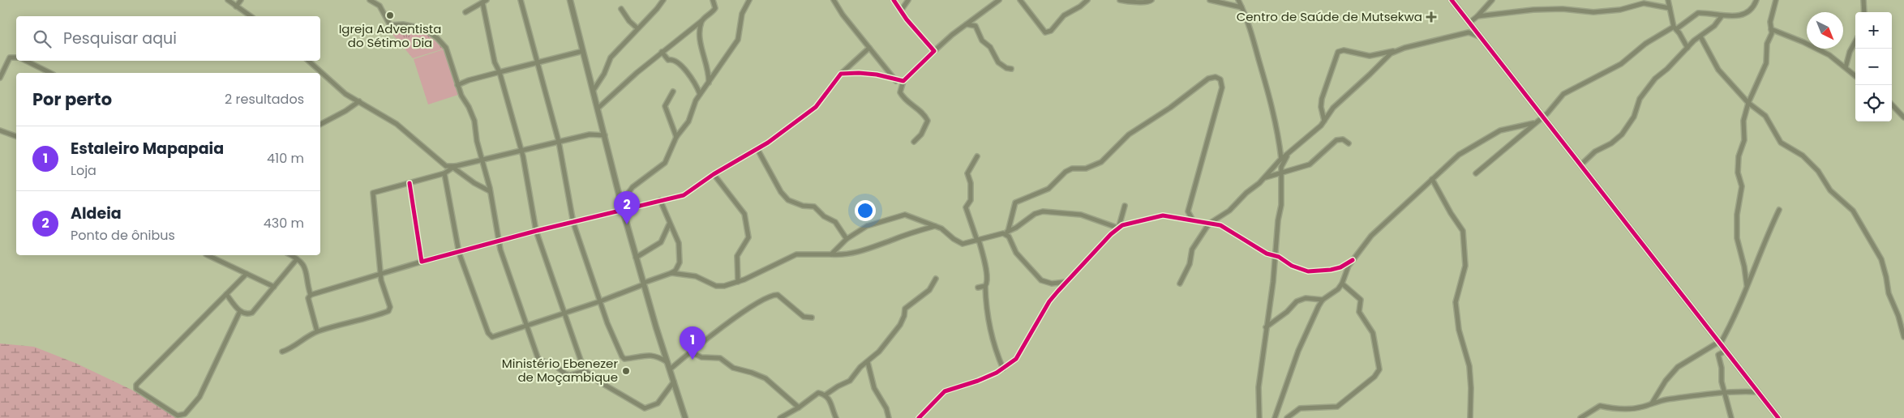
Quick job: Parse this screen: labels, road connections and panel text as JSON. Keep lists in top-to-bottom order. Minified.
{"places":{"other":["Igreja Adventista do Sétimo Dia","Ministério Ebenezer de Moçambique"],"health":["Centro de Saúde de Mutsekwa"]},"north":"bottom right","page":{"map_buttons":["+","−"],"search":"Pesquisar aqui","heading":["Por perto","2 resultados"],"list":[{"mark":"1","name":"Estaleiro Mapapaia","note":"Loja","value":"410 m"},{"mark":"2","name":"Aldeia","note":"Ponto de ônibus","value":"430 m"}],"pins":["2","1"]}}
